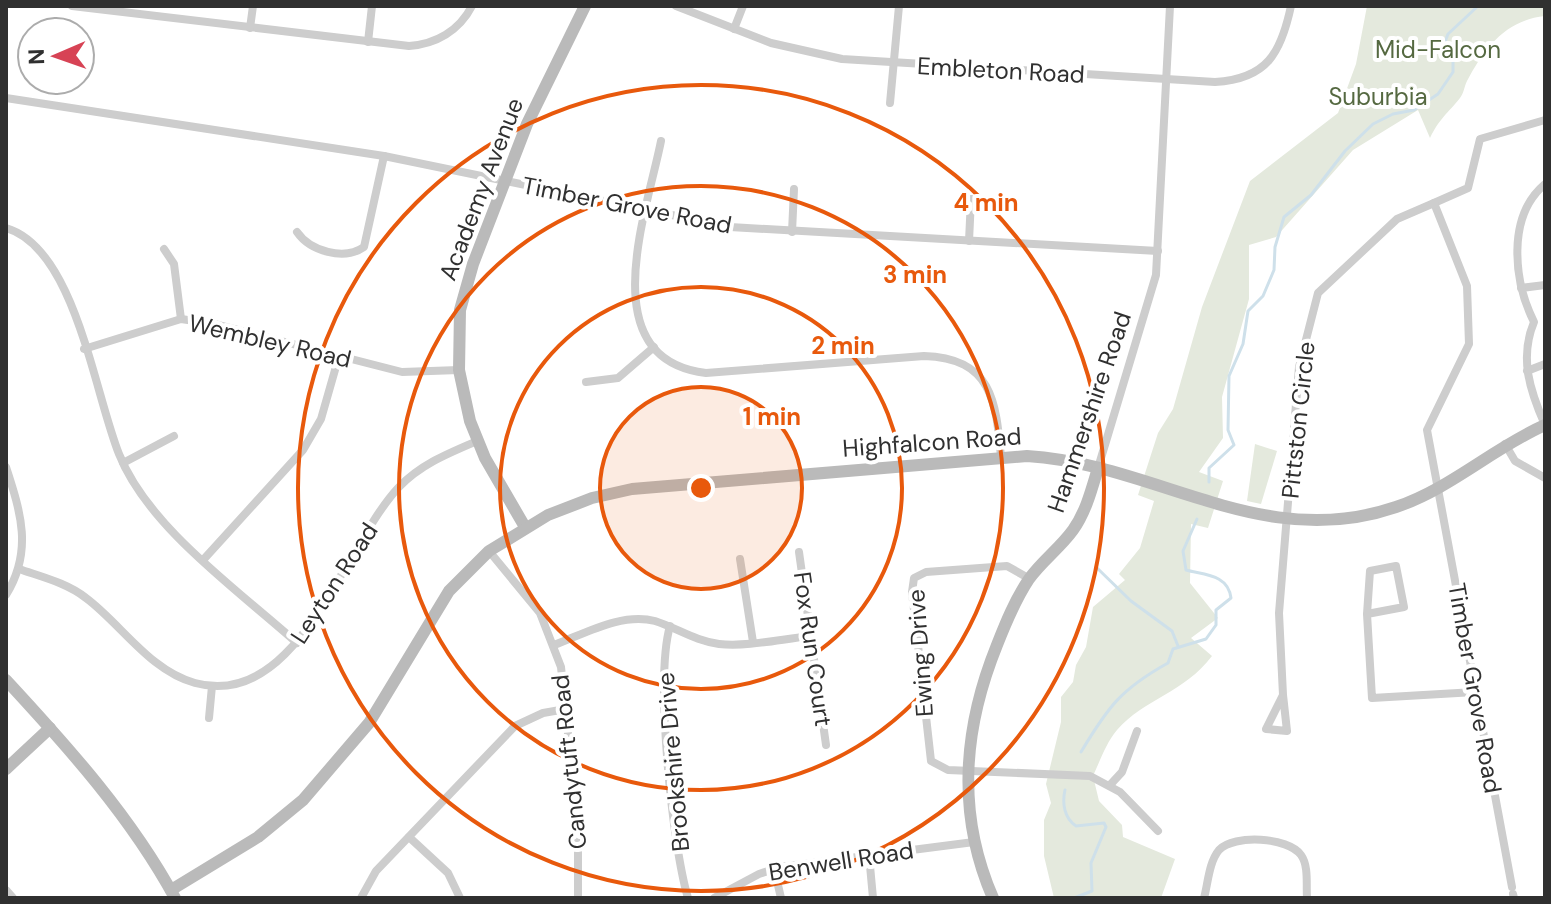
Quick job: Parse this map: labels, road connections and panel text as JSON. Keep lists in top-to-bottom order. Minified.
{"streets":{"street":["Embleton Road","Academy Avenue","Timber Grove Road","Wembley Road","Hammershire Road","Pittston Circle","Highfalcon Road","Leyton Road","Fox Run Court","Ewing Drive","Candytuft Road","Brookshire Drive","Benwell Road"]},"crossings":[["Embleton Road","Hammershire Road"],["Academy Avenue","Timber Grove Road"],["Academy Avenue","Wembley Road"],["Academy Avenue","Highfalcon Road"],["Academy Avenue","Leyton Road"],["Timber Grove Road","Hammershire Road"],["Timber Grove Road","Highfalcon Road"],["Hammershire Road","Highfalcon Road"],["Hammershire Road","Ewing Drive"],["Hammershire Road","Benwell Road"],["Pittston Circle","Highfalcon Road"],["Highfalcon Road","Candytuft Road"]],"parks":["Mid-Falcon","Suburbia"],"north":"left","rings":["4 min","3 min","2 min","1 min"]}
